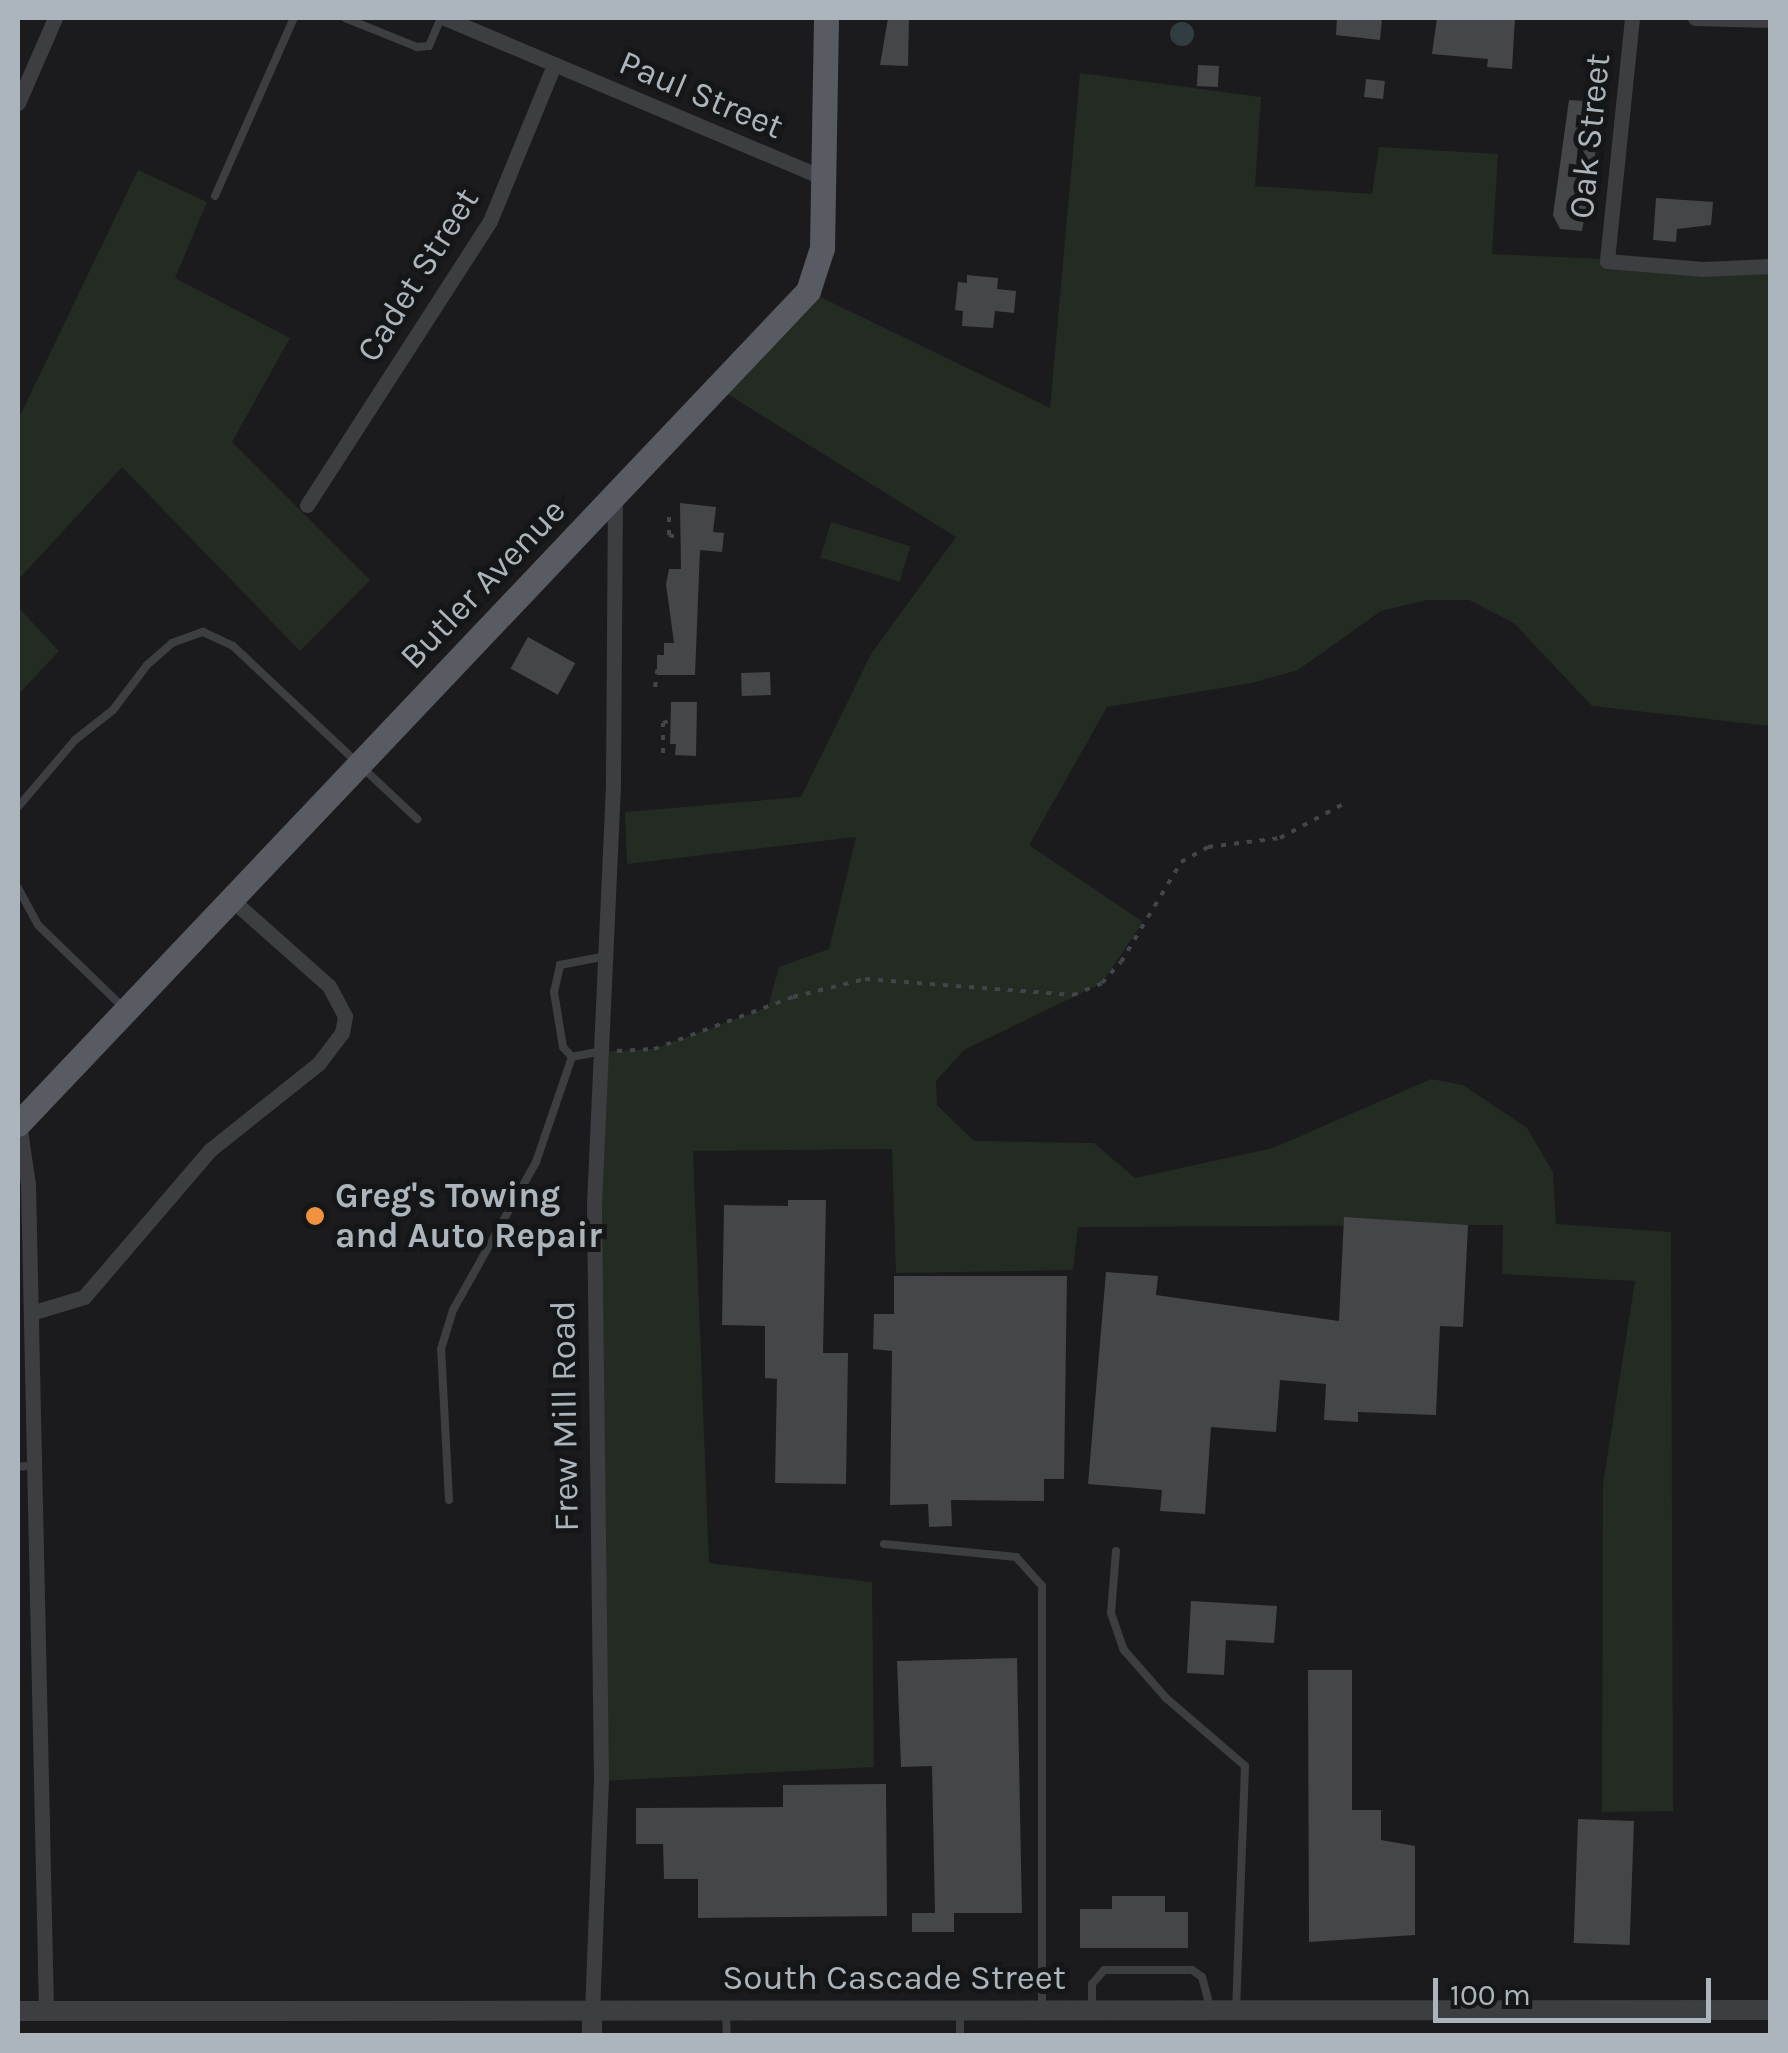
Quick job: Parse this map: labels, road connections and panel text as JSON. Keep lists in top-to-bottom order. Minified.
{"streets":{"main road":["Butler Avenue"],"street":["Paul Street","Oak Street","Cadet Street","Frew Mill Road","South Cascade Street"]},"crossings":[["Paul Street","Cadet Street"],["Paul Street","Butler Avenue"],["Butler Avenue","Frew Mill Road"],["Frew Mill Road","South Cascade Street"]],"places":["Greg's Towing and Auto Repair"],"scale_bar":"100 m"}
